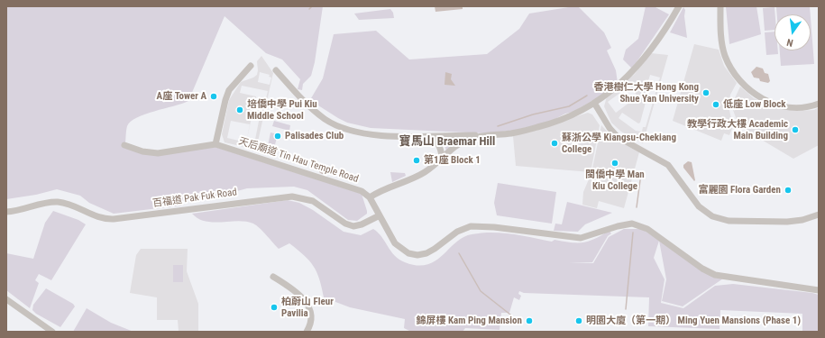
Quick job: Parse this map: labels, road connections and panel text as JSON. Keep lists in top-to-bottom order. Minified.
{"streets":{"street":["天后廟道 Tin Hau Temple Road","百福道 Pak Fuk Road"]},"districts":["寶馬山 Braemar Hill"],"places":["香港樹仁大學 Hong Kong Shue Yan University","A座 Tower A","低座 Low Block","培僑中學 Pui Kiu Middle School","教學行政大樓 Academic Main Building","Palisades Club","蘇浙公學 Kiangsu-Chekiang College","第1座 Block 1","閩僑中學 Man Kiu College","富麗園 Flora Garden","柏蔚山 Fleur Pavilia","錦屏樓 Kam Ping Mansion","明園大廈（第一期） Ming Yuen Mansions (Phase 1)"],"north":"bottom"}
